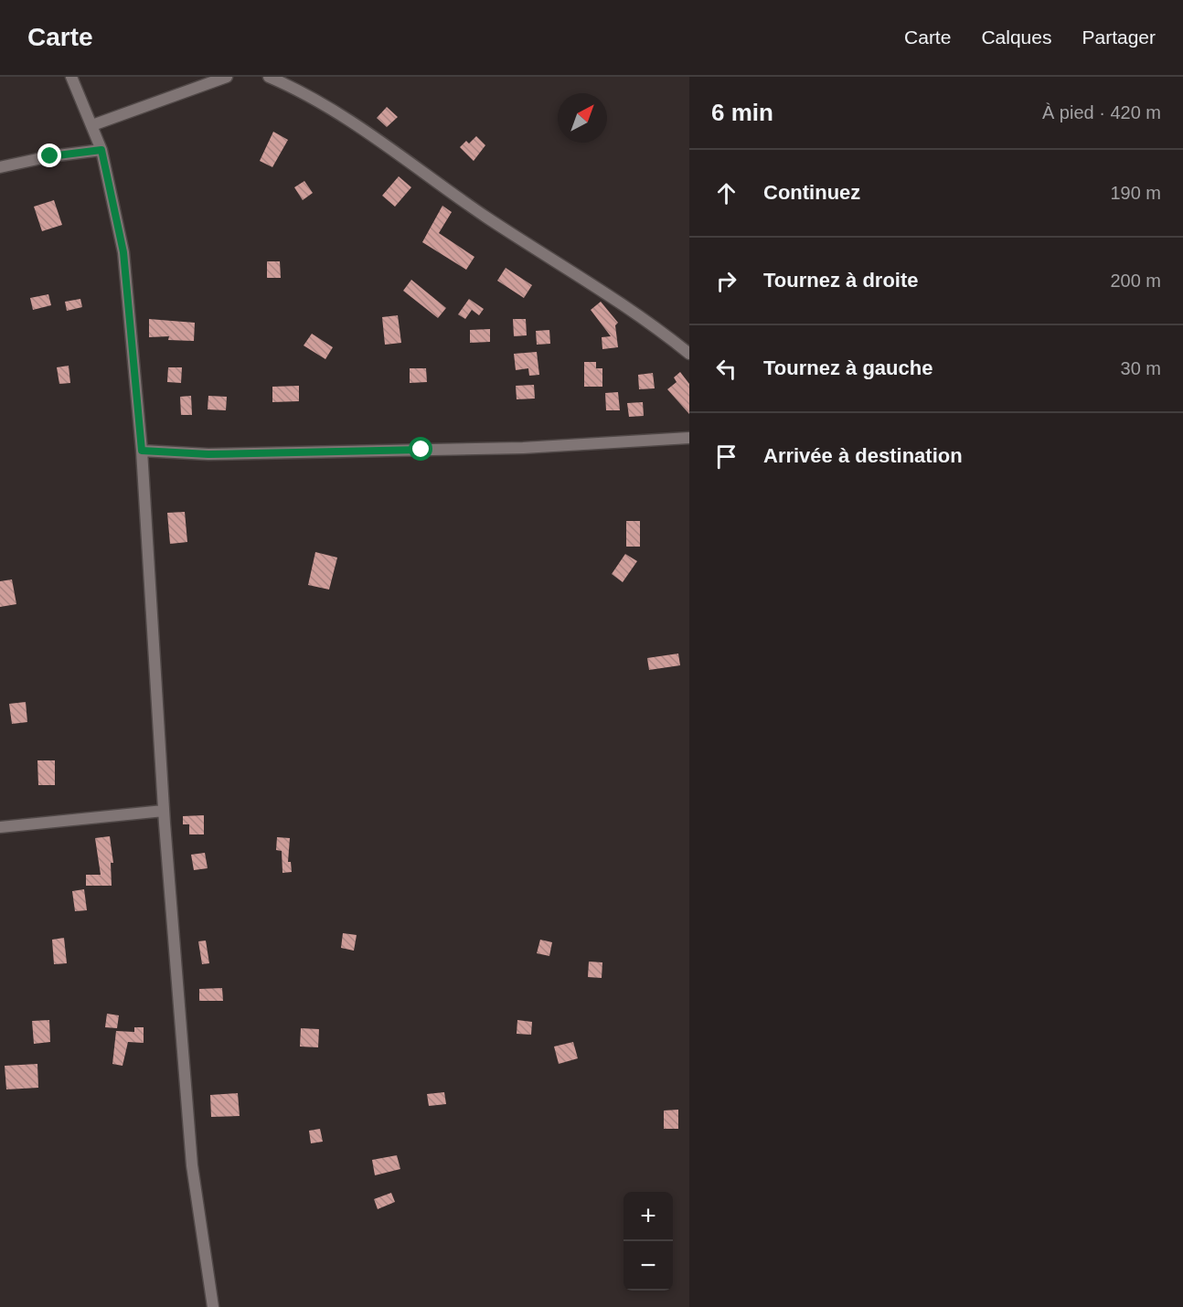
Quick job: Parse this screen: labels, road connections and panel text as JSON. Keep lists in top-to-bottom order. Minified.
{"north":"top right","page":{"header":"Carte","nav":["Carte","Calques","Partager"],"heading":["6 min","À pied · 420 m"],"list":[["Continuez","190 m"],["Tournez à droite","200 m"],["Tournez à gauche","30 m"],"Arrivée à destination"],"map_buttons":["+","−"]}}
